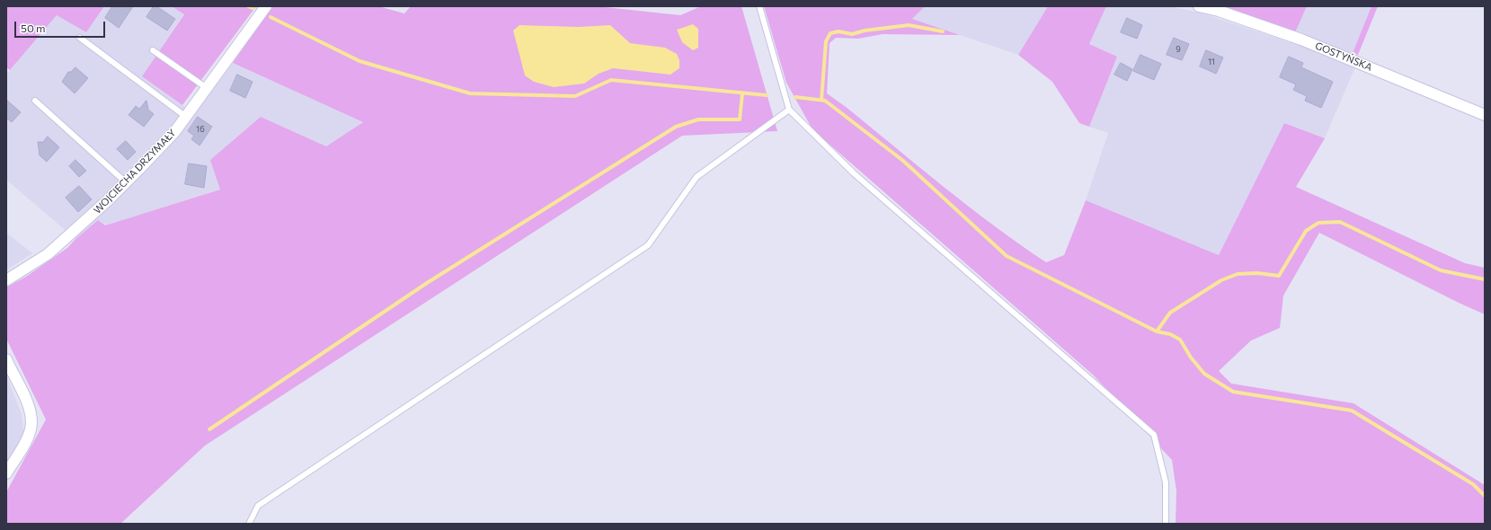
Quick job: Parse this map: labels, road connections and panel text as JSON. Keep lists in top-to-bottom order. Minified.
{"streets":{"street":["GOSTYŃSKA","WOJCIECHA DRZYMAŁY"]},"house_numbers":["9","11","16"],"scale_bar":"50 m"}
